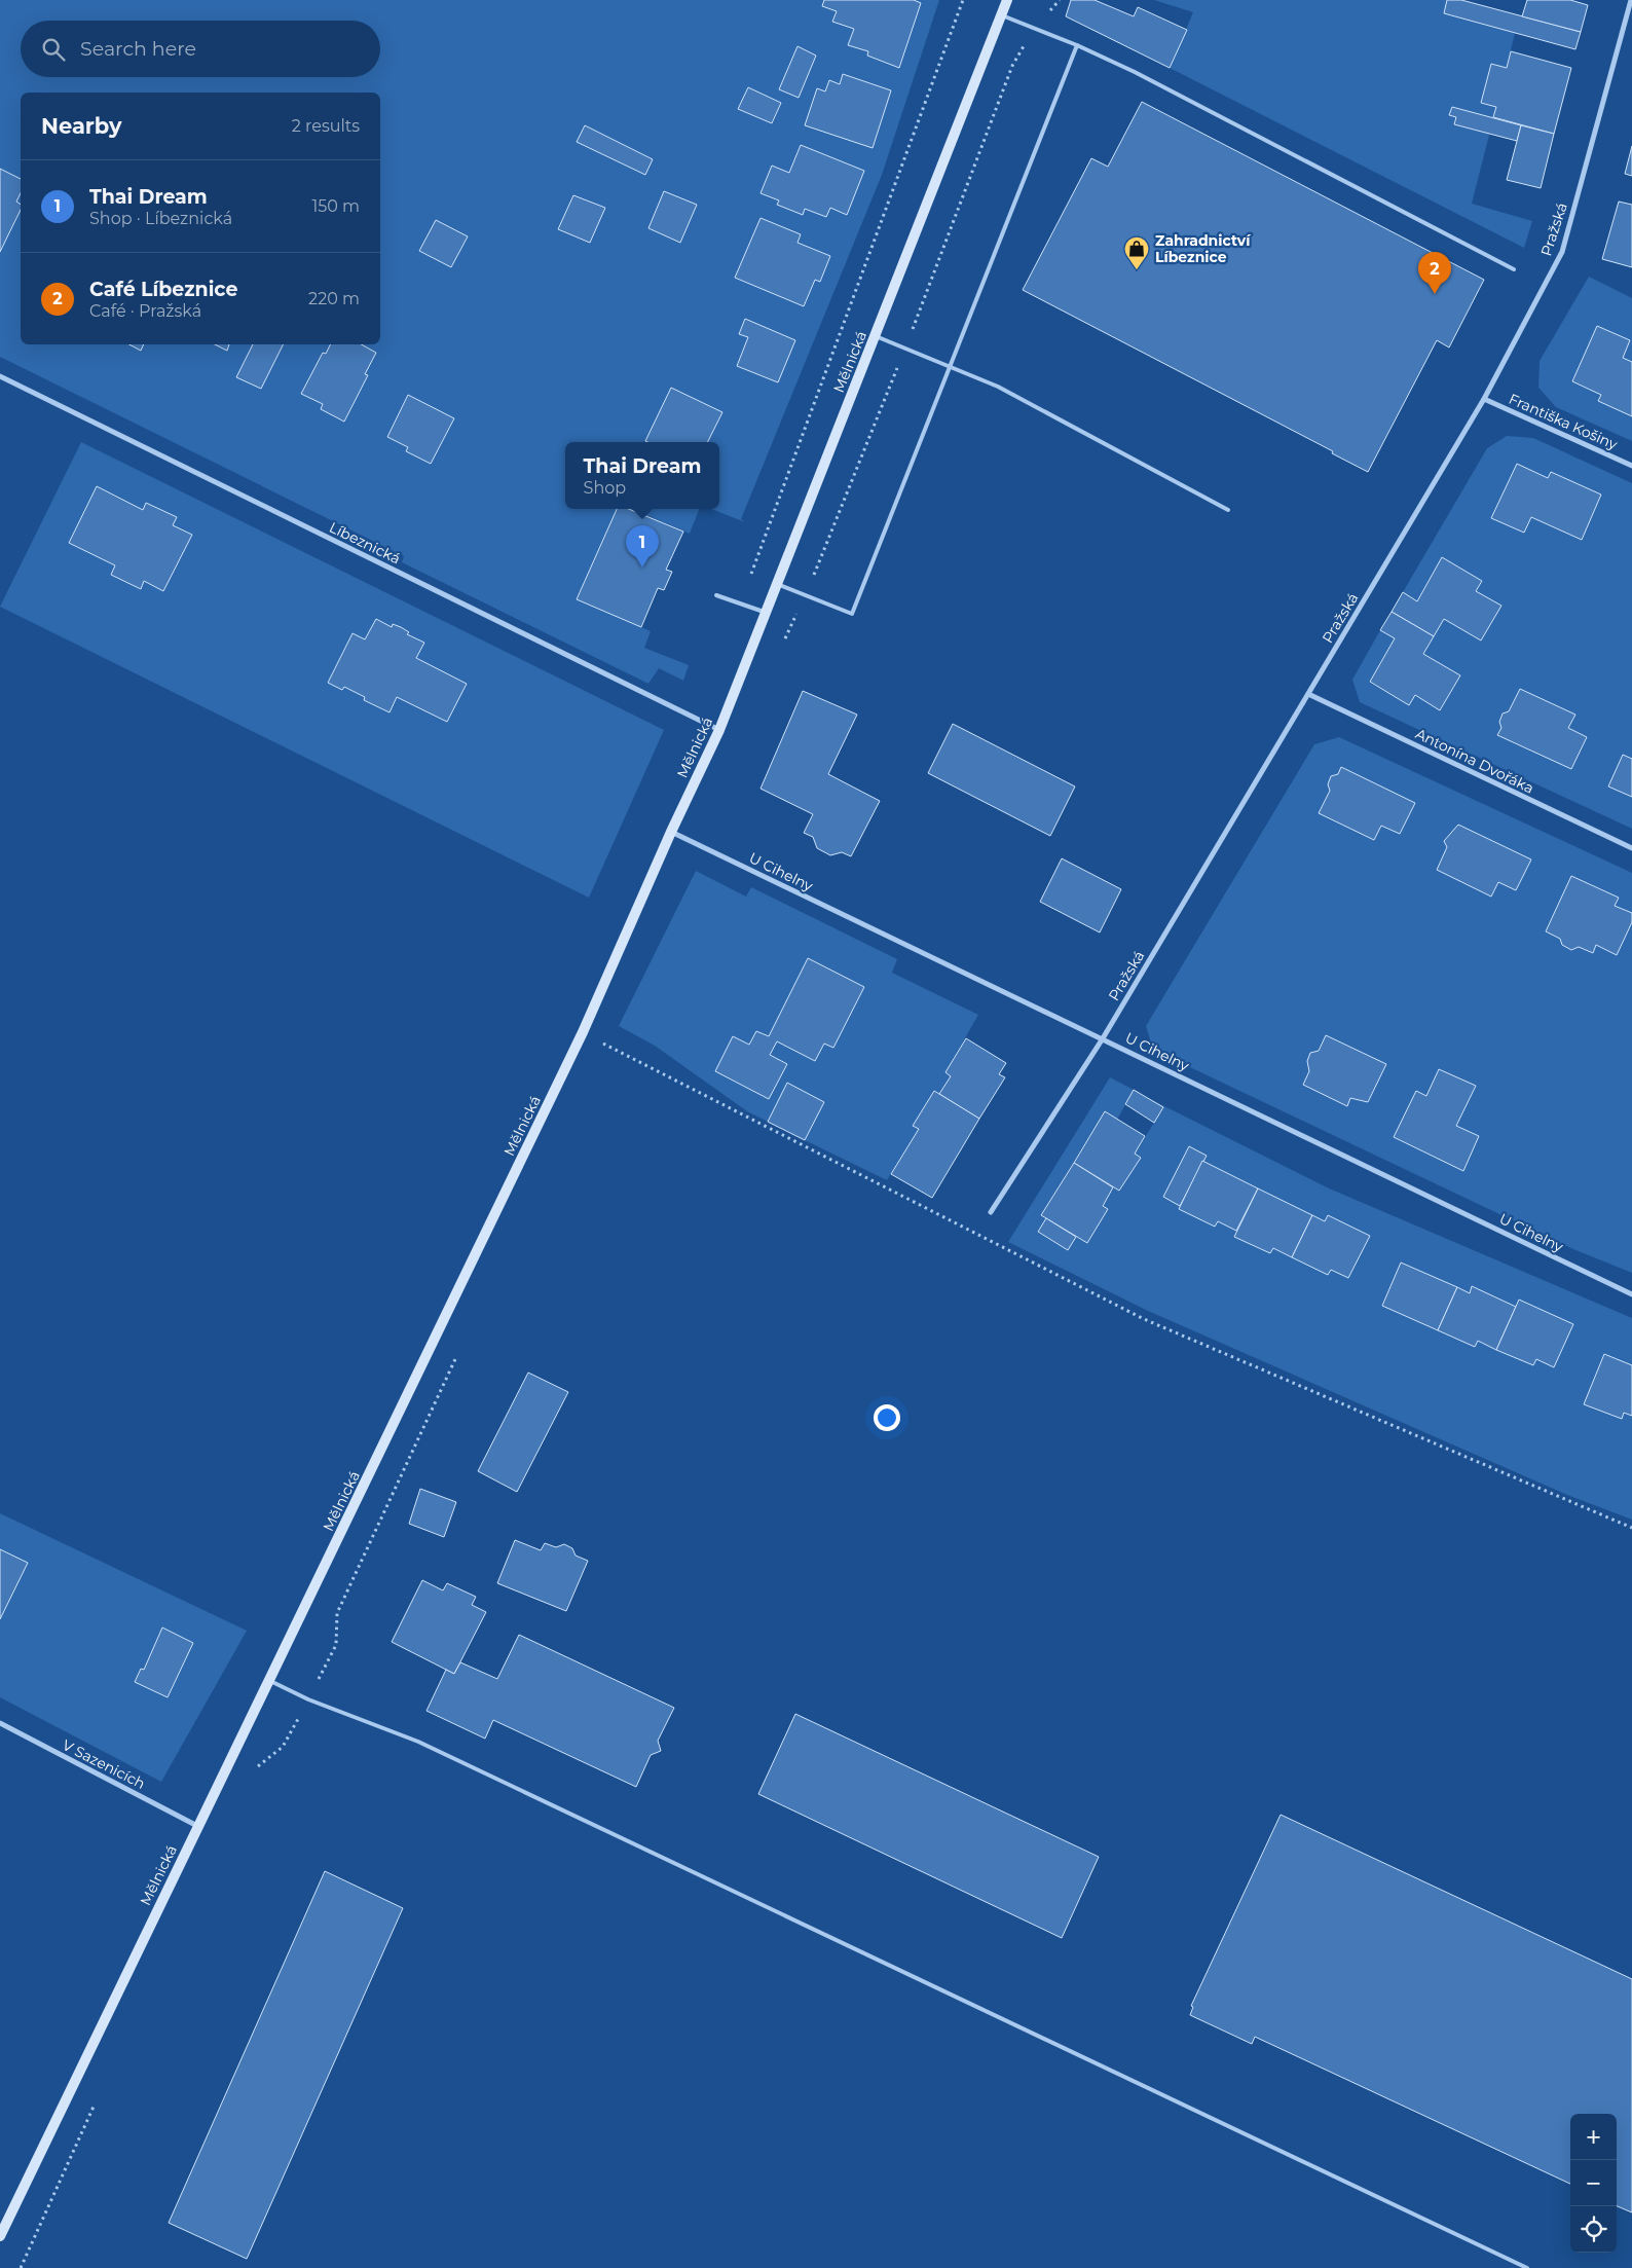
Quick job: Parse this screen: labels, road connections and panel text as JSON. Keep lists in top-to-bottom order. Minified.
{"streets":{"main road":["Mělnická"],"street":["Pražská","Františka Košiny","Líbeznická","Antonína Dvořáka","U Cihelny","V Sazenicích"]},"crossings":[["Pražská","Františka Košiny"],["Pražská","Antonína Dvořáka"],["Pražská","U Cihelny"],["Mělnická","Líbeznická"],["Mělnická","U Cihelny"],["Mělnická","V Sazenicích"]],"places":{"shop":["Zahradnictví Líbeznice"]},"page":{"search":"Search here","heading":["Nearby","2 results"],"list":[{"mark":"1","name":"Thai Dream","note":"Shop · Líbeznická","value":"150 m"},{"mark":"2","name":"Café Líbeznice","note":"Café · Pražská","value":"220 m"}],"pins":["2","1"],"popup":["Thai Dream","Shop"],"map_buttons":["+","−"]}}
